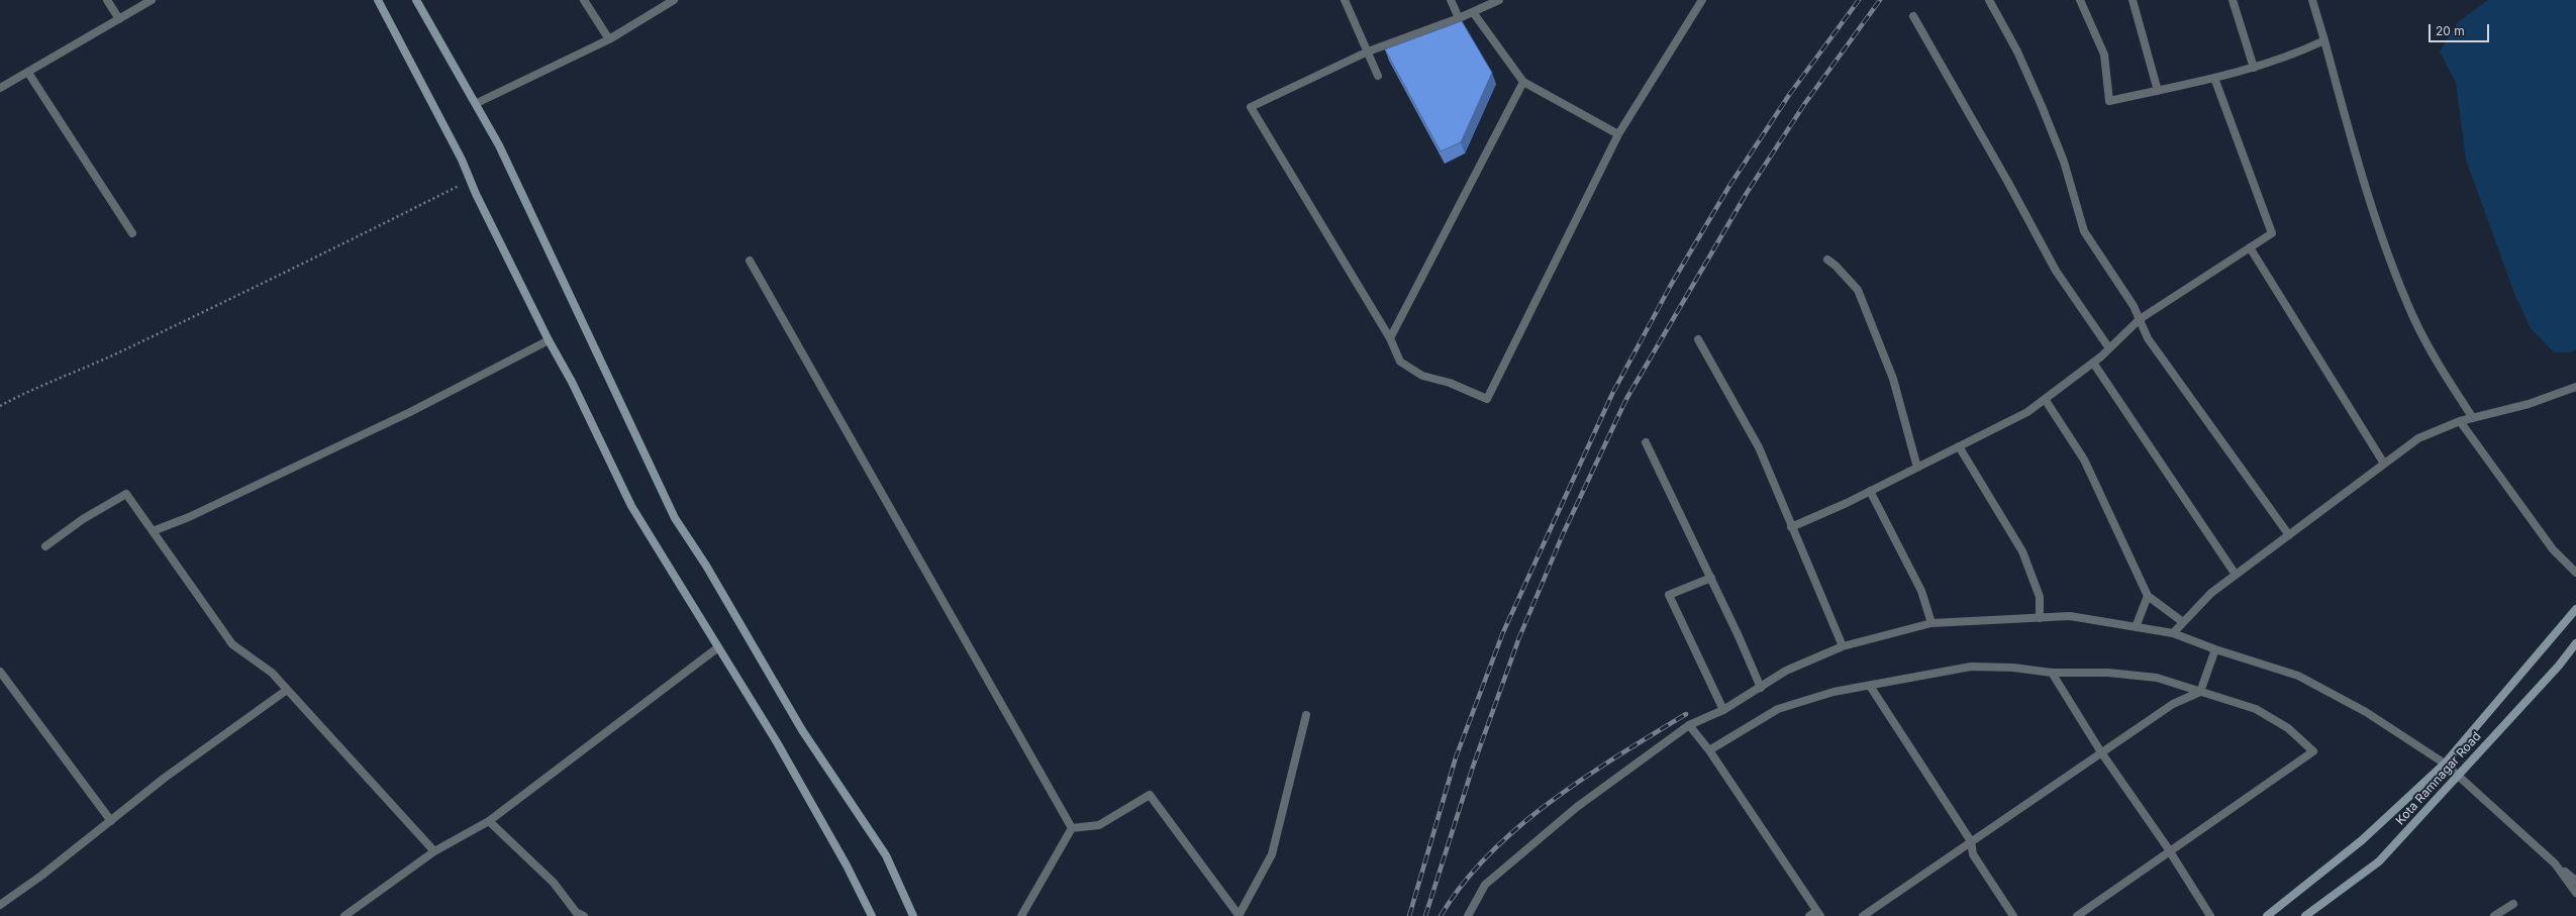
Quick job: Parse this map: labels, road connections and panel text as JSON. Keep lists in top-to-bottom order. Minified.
{"streets":{"street":["Kota Ramnagar Road"]},"scale_bar":"20 m"}
